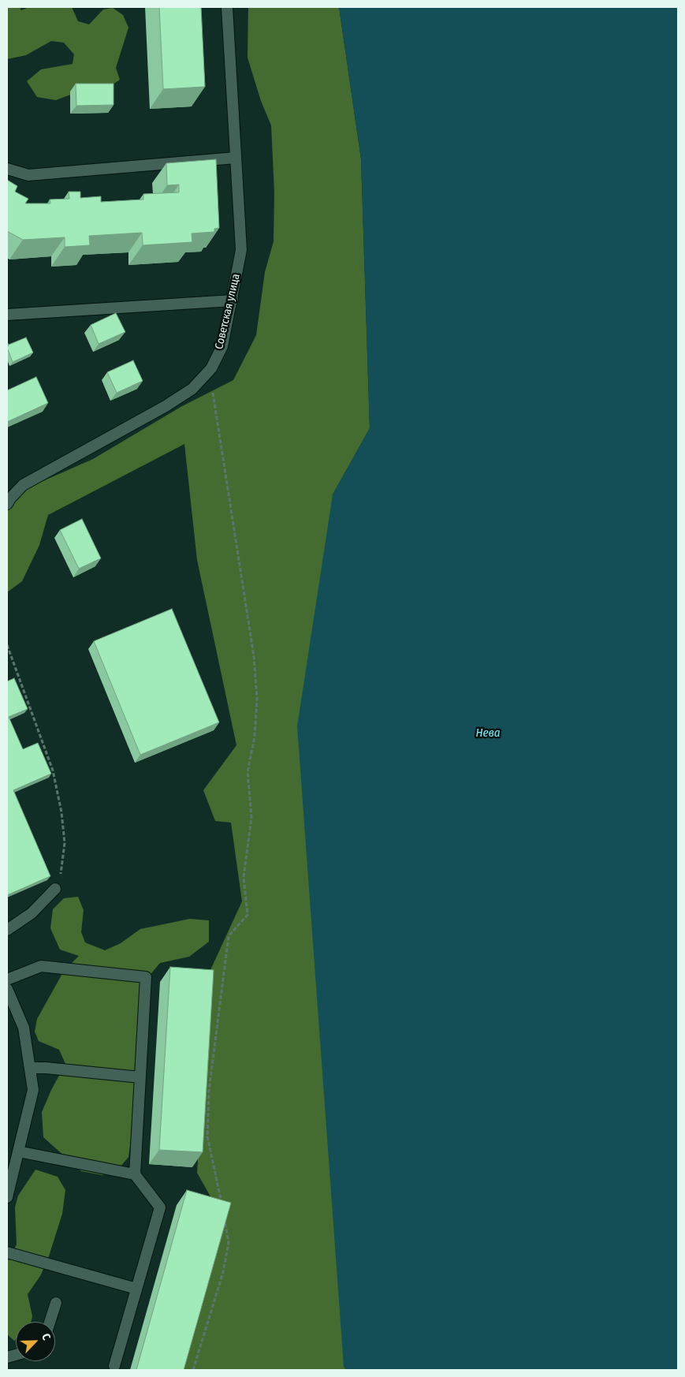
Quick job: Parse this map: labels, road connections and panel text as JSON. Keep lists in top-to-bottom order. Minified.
{"streets":{"street":["Советская улица"]},"water":["Нева"],"north":"top right"}
